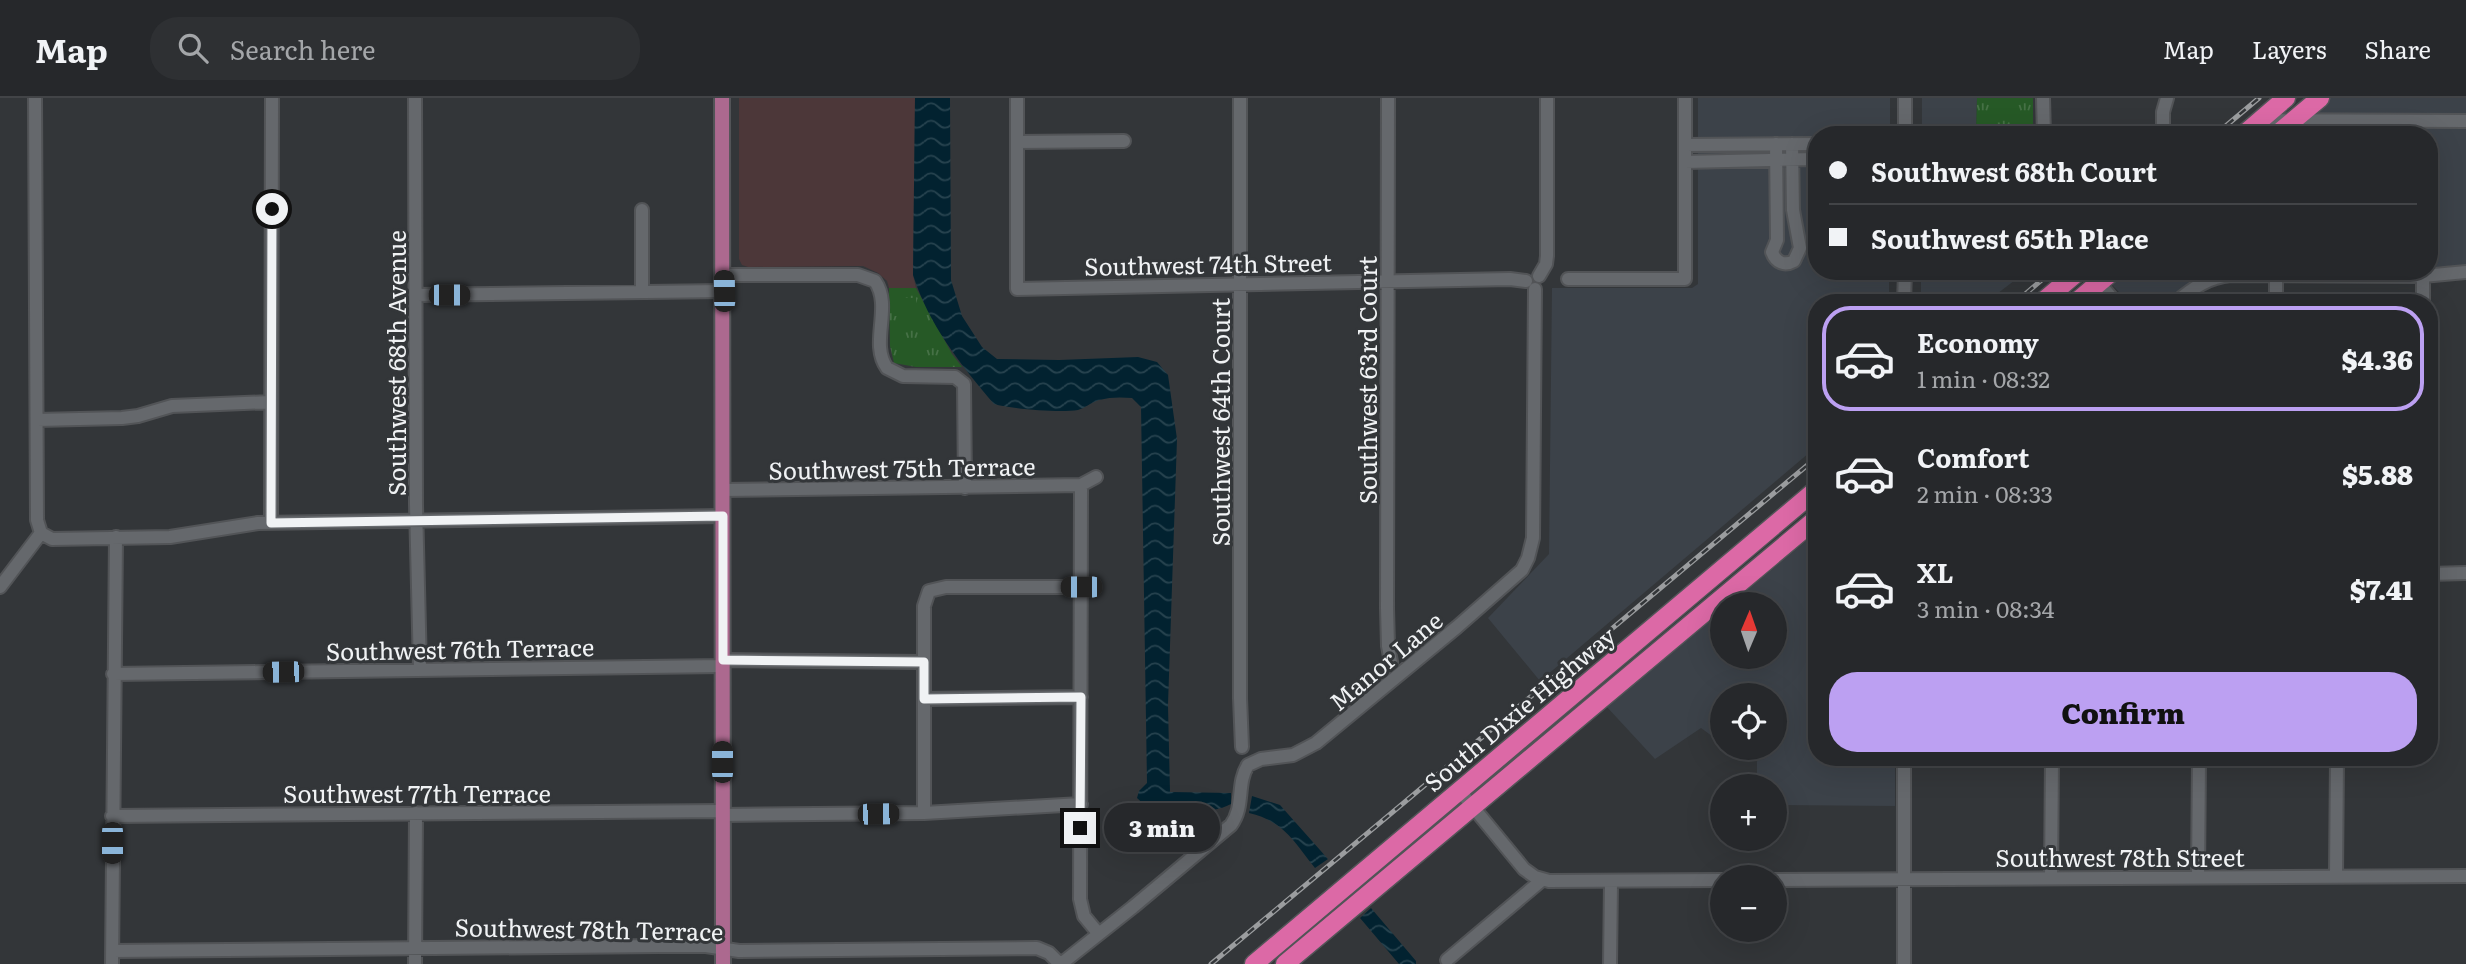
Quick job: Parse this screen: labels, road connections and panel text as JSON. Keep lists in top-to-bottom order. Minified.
{"streets":{"highway":["South Dixie Highway"],"street":["Southwest 74th Street","Southwest 68th Avenue","Southwest 63rd Court","Southwest 64th Court","Southwest 75th Terrace","Southwest 76th Terrace","Manor Lane","Southwest 77th Terrace","Southwest 78th Street","Southwest 78th Terrace"]},"crossings":[["Southwest 74th Street","Southwest 63rd Court"],["Southwest 74th Street","Southwest 64th Court"],["Southwest 74th Street","Manor Lane"],["Southwest 68th Avenue","Southwest 76th Terrace"]],"north":"top","page":{"header":"Map","search":"Search here","nav":["Map","Layers","Share"],"banner":["Southwest 68th Court","Southwest 65th Place"],"list":[{"name":"Economy","note":"1 min · 08:32","value":"$4.36"},{"name":"Comfort","note":"2 min · 08:33","value":"$5.88"},{"name":"XL","note":"3 min · 08:34","value":"$7.41"}],"map_buttons":["+","−"],"buttons":"Confirm","bubble":"3 min"}}
